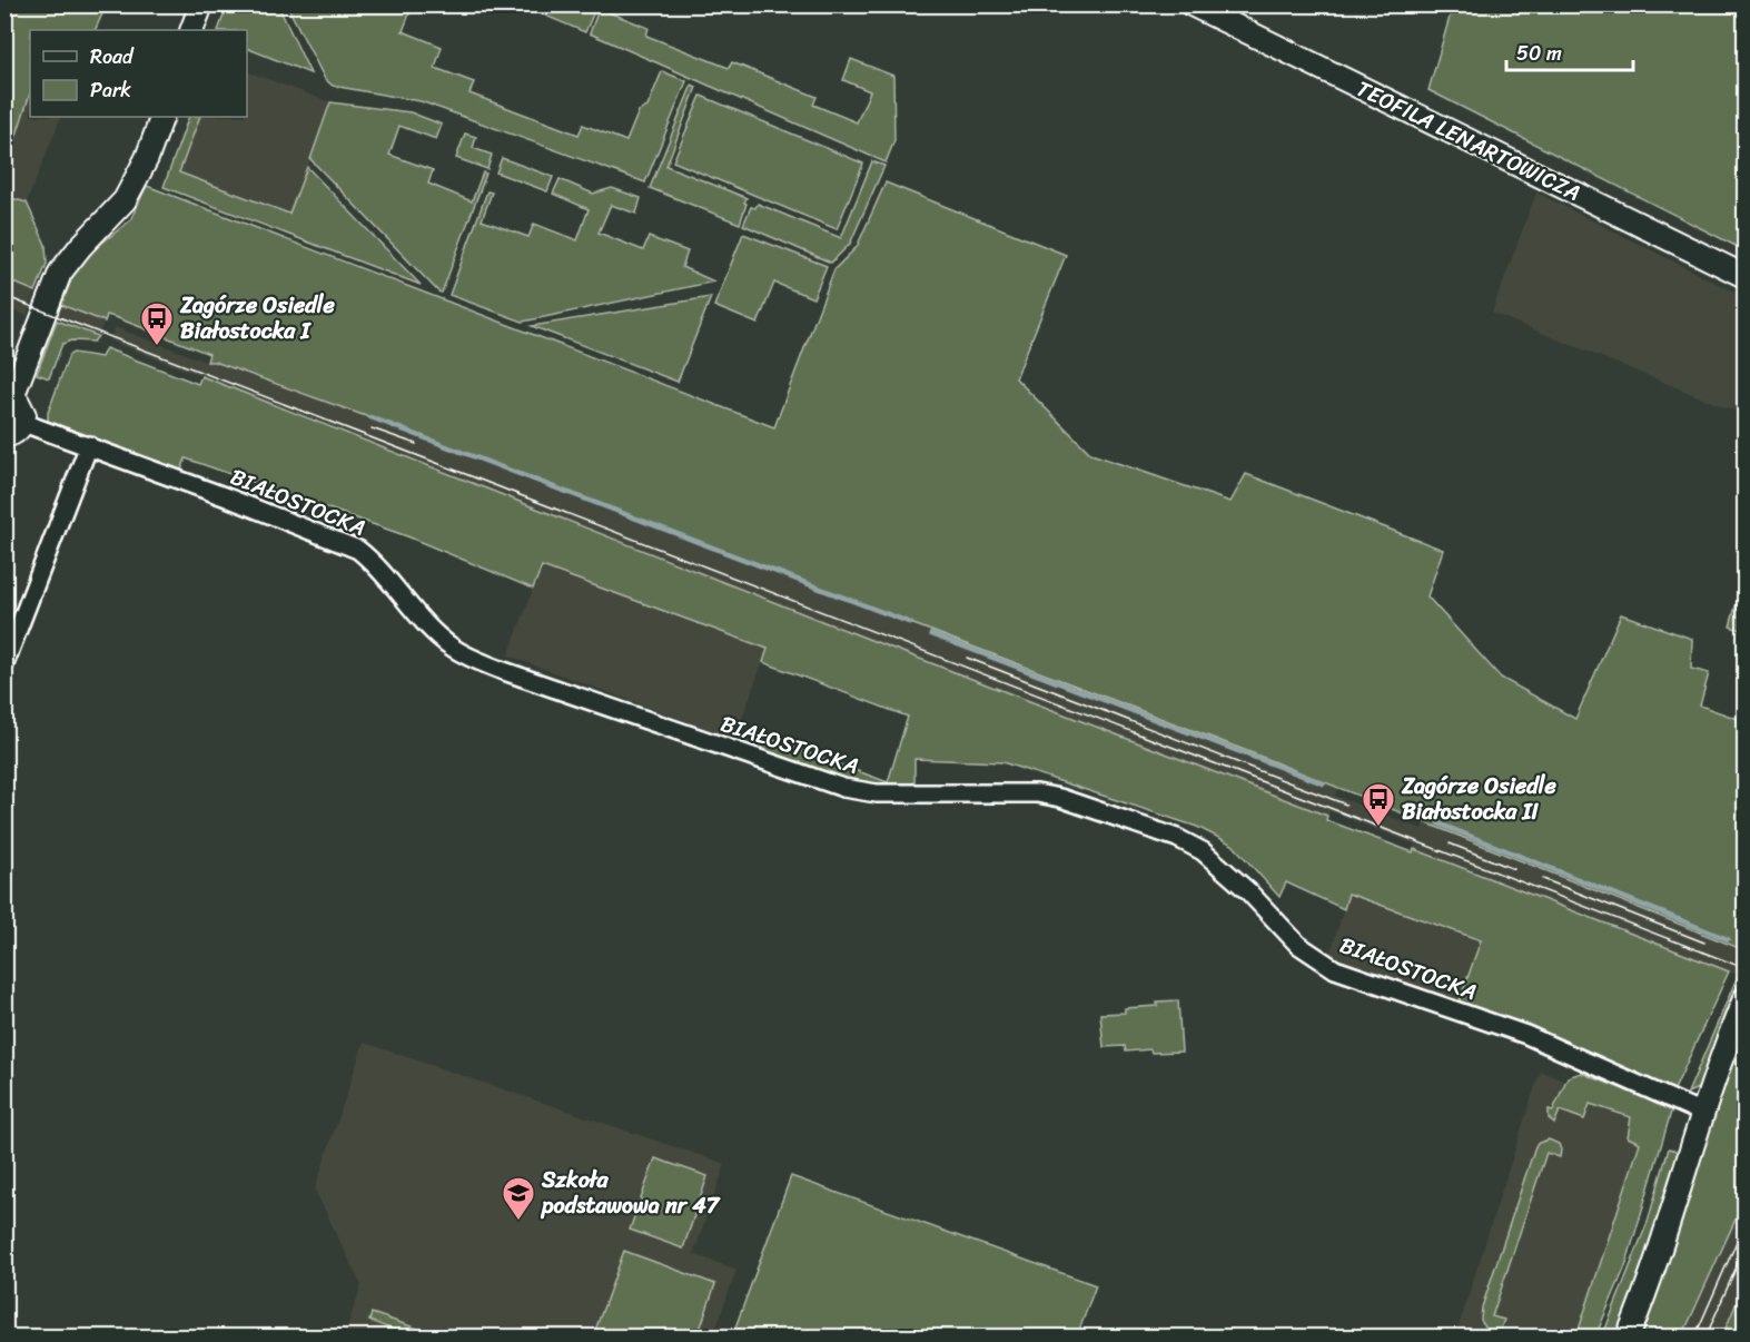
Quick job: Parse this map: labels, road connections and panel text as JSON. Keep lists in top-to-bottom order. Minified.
{"streets":{"street":["TEOFILA LENARTOWICZA","BIAŁOSTOCKA"]},"places":{"bus stop":["Zagórze Osiedle Białostocka I","Zagórze Osiedle Białostocka II"],"school or university":["Szkoła podstawowa nr 47"]},"legend":["Road","Park"],"scale_bar":"50 m"}
